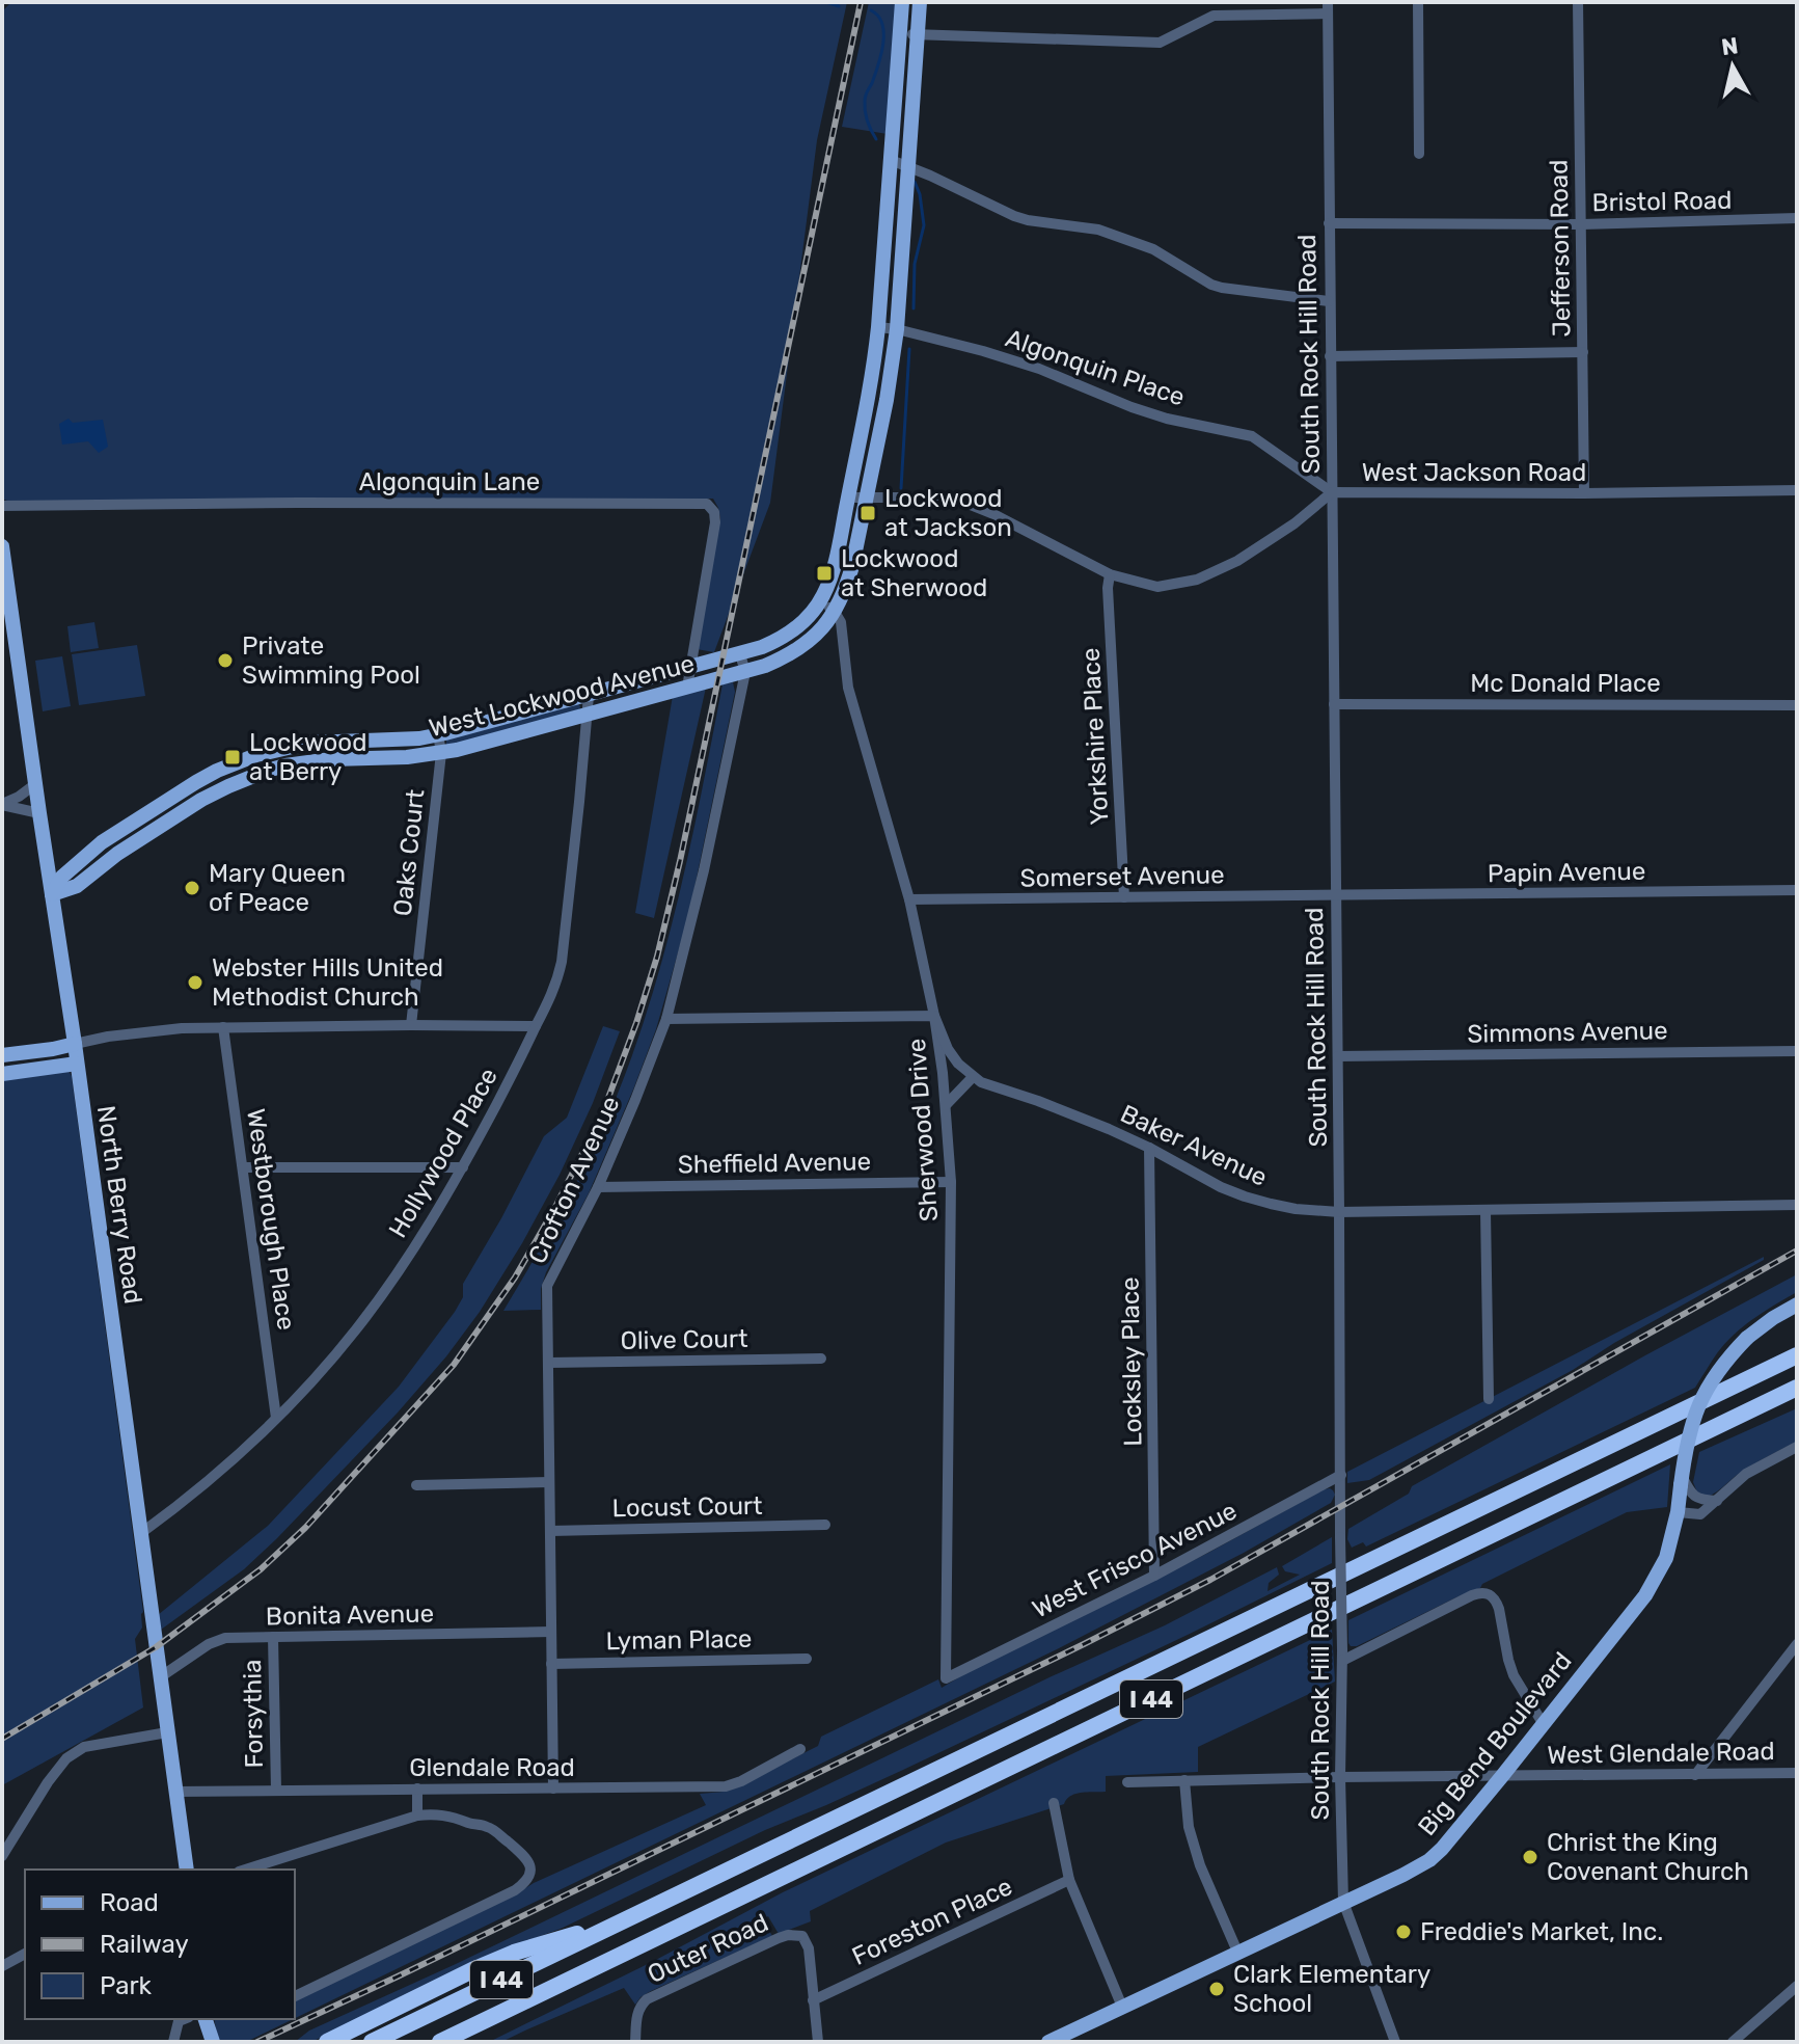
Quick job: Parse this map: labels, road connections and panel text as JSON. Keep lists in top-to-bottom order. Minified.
{"streets":{"highway":["I 44"],"main road":["West Lockwood Avenue","North Berry Road","Big Bend Boulevard"],"street":["Bristol Road","Jefferson Road","South Rock Hill Road","Algonquin Place","West Jackson Road","Algonquin Lane","Mc Donald Place","Yorkshire Place","Oaks Court","Papin Avenue","Somerset Avenue","Simmons Avenue","Sherwood Drive","Baker Avenue","Hollywood Place","Sheffield Avenue","Crofton Avenue","Westborough Place","Olive Court","Locksley Place","Locust Court","West Frisco Avenue","Bonita Avenue","Lyman Place","Forsythia","West Glendale Road","Glendale Road","Foreston Place","Outer Road"]},"crossings":[["Bristol Road","Jefferson Road"],["Bristol Road","South Rock Hill Road"],["Jefferson Road","West Jackson Road"],["South Rock Hill Road","Algonquin Place"],["South Rock Hill Road","West Jackson Road"],["South Rock Hill Road","Mc Donald Place"],["South Rock Hill Road","Papin Avenue"],["South Rock Hill Road","Somerset Avenue"],["South Rock Hill Road","Simmons Avenue"],["South Rock Hill Road","Baker Avenue"],["South Rock Hill Road","West Frisco Avenue"],["South Rock Hill Road","Big Bend Boulevard"],["South Rock Hill Road","West Glendale Road"],["Algonquin Place","West Jackson Road"],["Algonquin Place","West Lockwood Avenue"],["West Jackson Road","West Lockwood Avenue"],["West Jackson Road","Yorkshire Place"],["Algonquin Lane","West Lockwood Avenue"],["West Lockwood Avenue","Oaks Court"],["West Lockwood Avenue","Sherwood Drive"],["West Lockwood Avenue","Hollywood Place"],["West Lockwood Avenue","Crofton Avenue"],["West Lockwood Avenue","North Berry Road"],["Yorkshire Place","Somerset Avenue"],["Papin Avenue","Somerset Avenue"],["Somerset Avenue","Sherwood Drive"],["Sherwood Drive","Baker Avenue"],["Sherwood Drive","Sheffield Avenue"],["Sherwood Drive","West Frisco Avenue"],["Baker Avenue","Locksley Place"],["Hollywood Place","North Berry Road"],["Hollywood Place","Westborough Place"],["Sheffield Avenue","Crofton Avenue"],["Crofton Avenue","Olive Court"],["Crofton Avenue","Locust Court"],["Crofton Avenue","Bonita Avenue"],["Crofton Avenue","Lyman Place"],["Crofton Avenue","Glendale Road"],["North Berry Road","Bonita Avenue"],["North Berry Road","Glendale Road"],["Locksley Place","West Frisco Avenue"],["Bonita Avenue","Forsythia"],["Forsythia","Glendale Road"],["Big Bend Boulevard","West Glendale Road"],["Foreston Place","Outer Road"]],"places":{"transit":["Lockwood at Jackson","Lockwood at Sherwood","Lockwood at Berry"],"other":["Private Swimming Pool","Mary Queen of Peace","Webster Hills United Methodist Church","Christ the King Covenant Church","Freddie's Market, Inc.","Clark Elementary School"]},"legend":["Road","Railway","Park"],"north":"top"}
